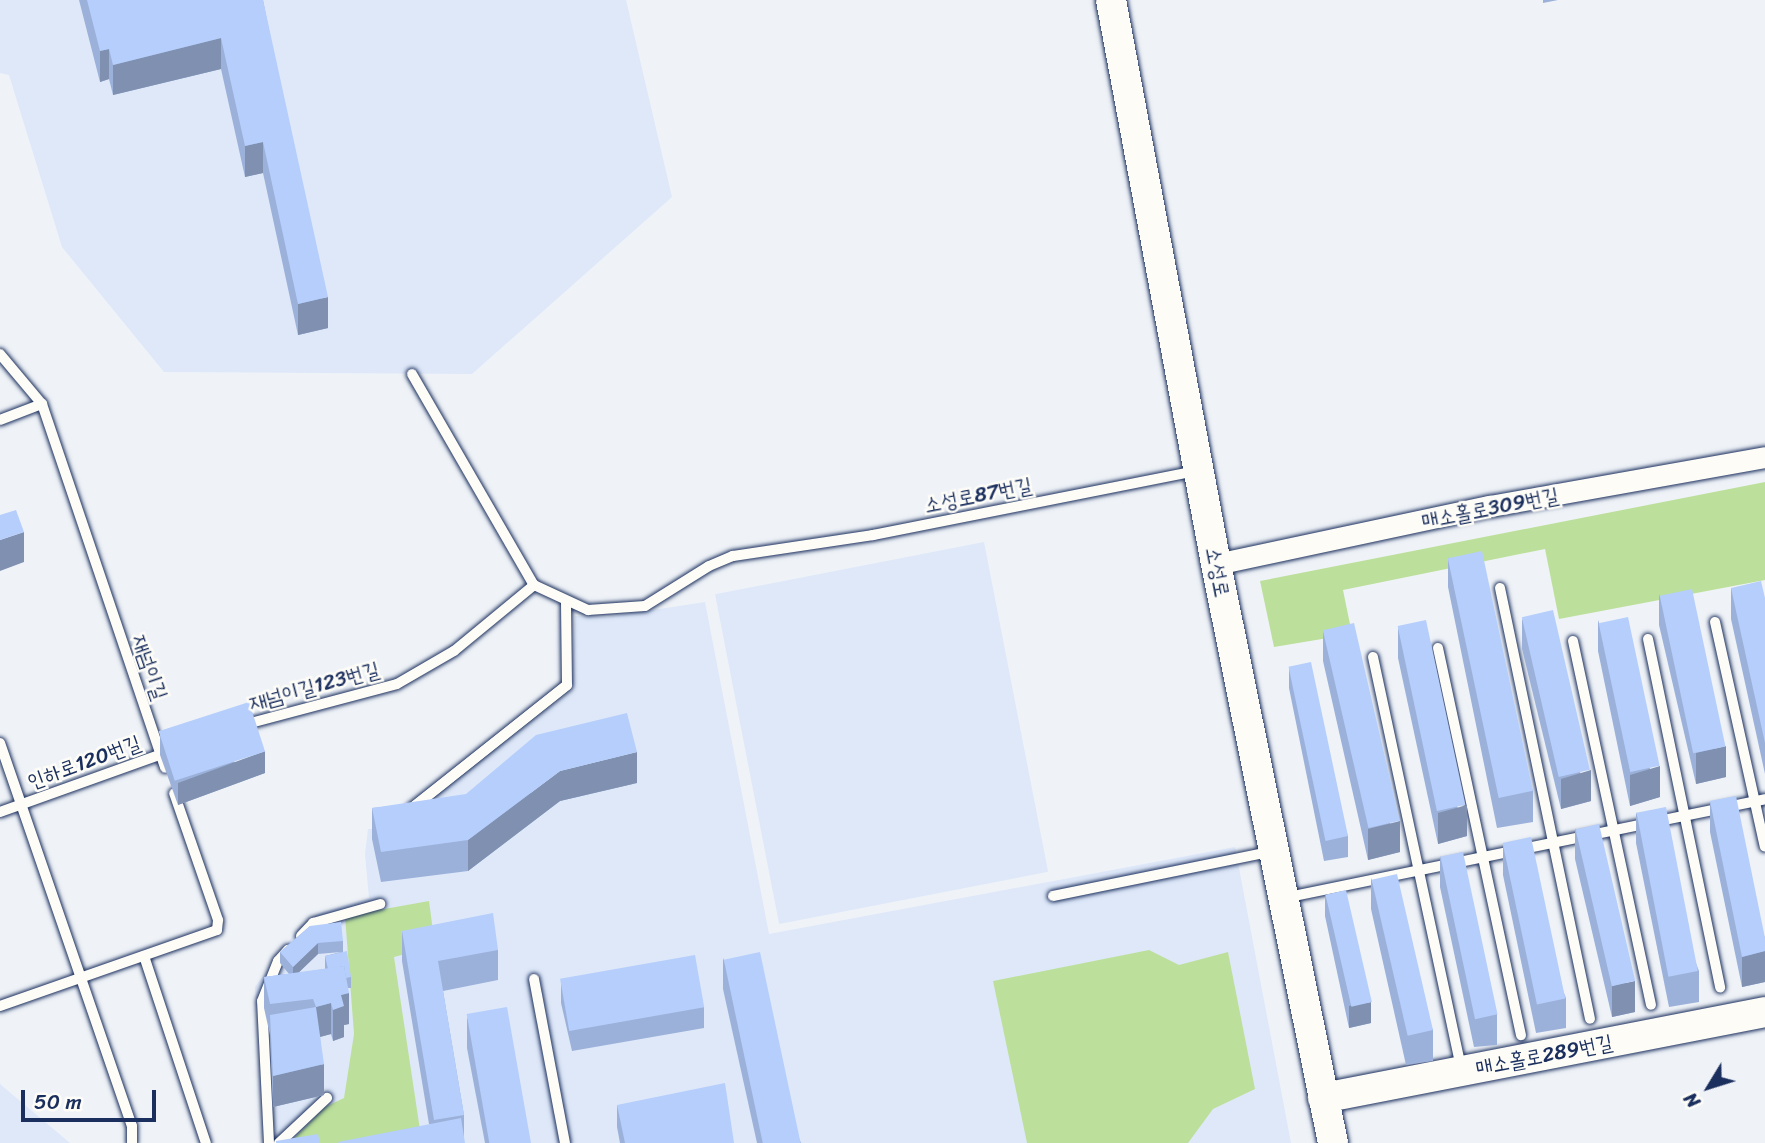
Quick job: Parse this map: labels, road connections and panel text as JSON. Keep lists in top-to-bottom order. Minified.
{"streets":{"main road":["소성로","매소홀로289번길"],"street":["매소홀로309번길"],"lane":["소성로87번길","재넘이길","재넘이길123번길","인하로120번길"]},"crossings":[["소성로87번길","소성로"],["매소홀로309번길","소성로"],["소성로","매소홀로289번길"],["재넘이길","인하로120번길"]],"scale_bar":"50 m","north":"bottom left"}
